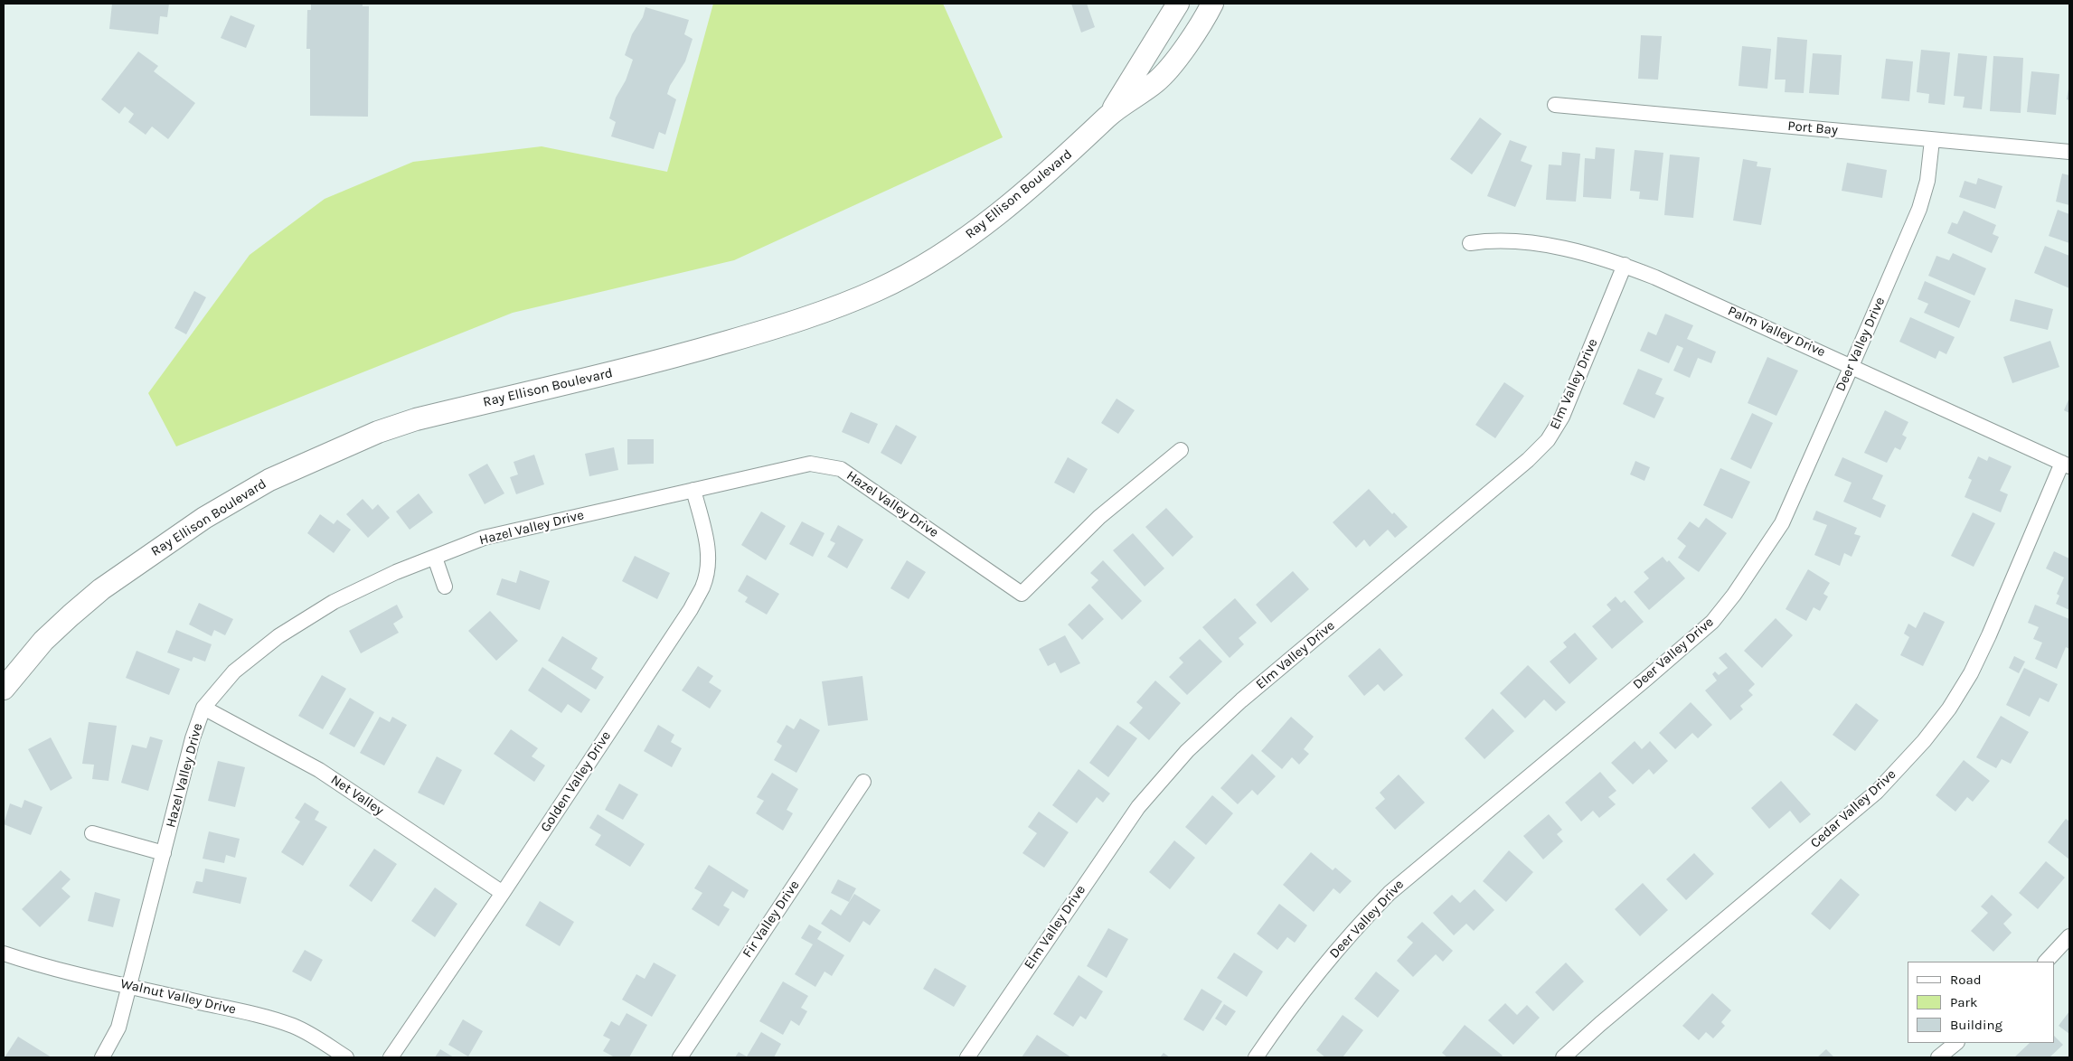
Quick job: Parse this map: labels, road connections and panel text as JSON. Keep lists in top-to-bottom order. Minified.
{"streets":{"main road":["Ray Ellison Boulevard"],"street":["Port Bay","Palm Valley Drive","Deer Valley Drive","Elm Valley Drive","Hazel Valley Drive","Golden Valley Drive","Net Valley","Cedar Valley Drive","Fir Valley Drive","Walnut Valley Drive"]},"crossings":[["Port Bay","Deer Valley Drive"],["Palm Valley Drive","Deer Valley Drive"],["Palm Valley Drive","Elm Valley Drive"],["Palm Valley Drive","Cedar Valley Drive"],["Hazel Valley Drive","Golden Valley Drive"],["Hazel Valley Drive","Net Valley"],["Hazel Valley Drive","Walnut Valley Drive"],["Golden Valley Drive","Net Valley"]],"legend":["Road","Park","Building"]}
